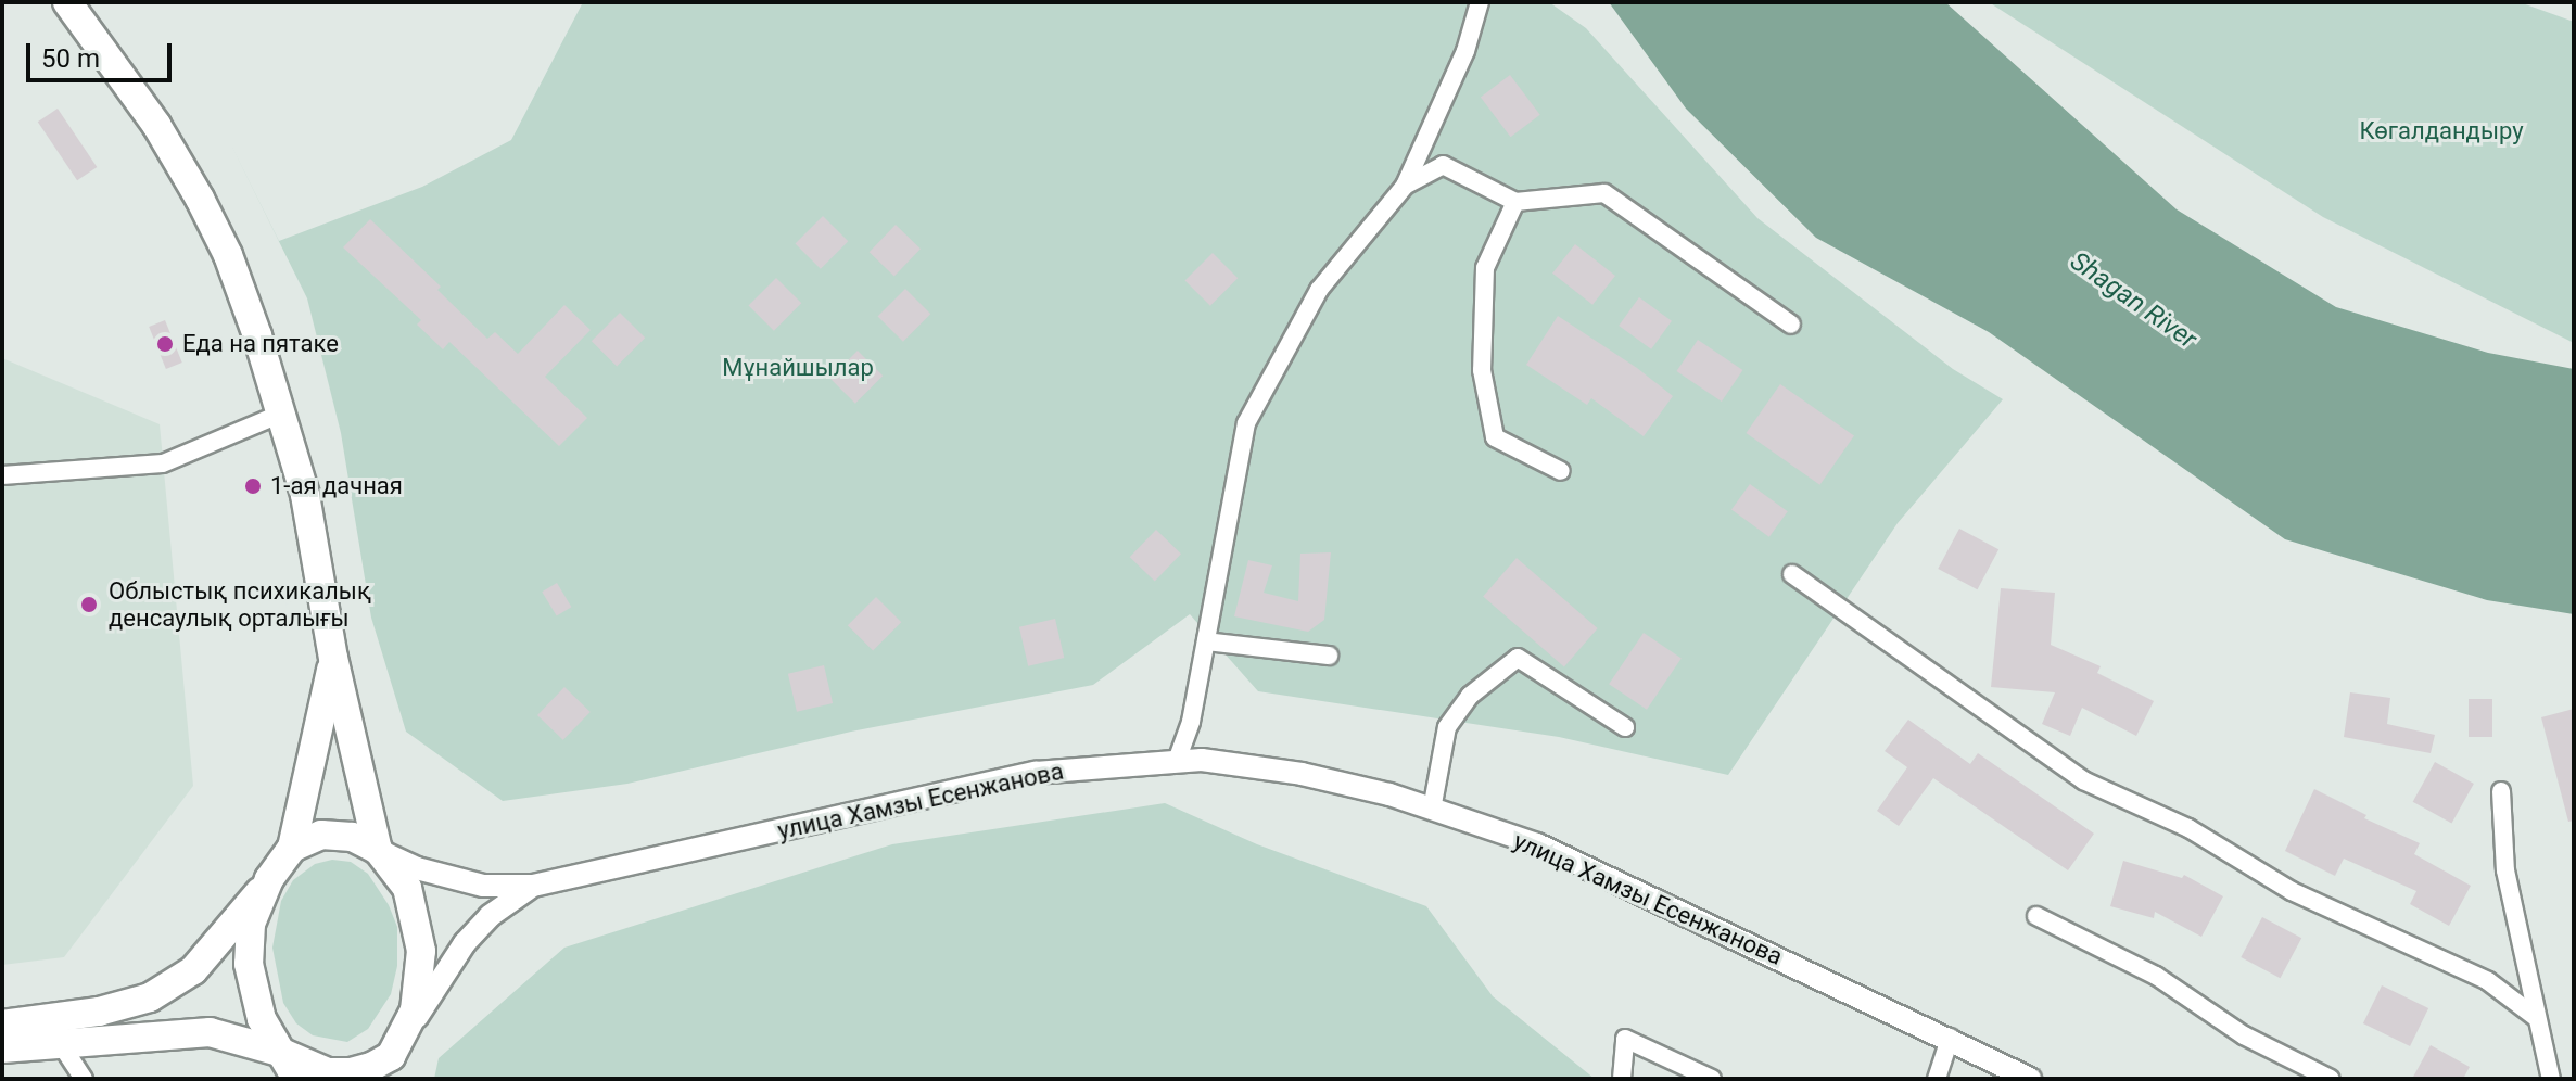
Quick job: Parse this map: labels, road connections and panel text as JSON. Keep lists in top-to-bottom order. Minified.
{"streets":{"street":["улица Хамзы Есенжанова"]},"water":["Shagan River"],"parks":["Көгалдандыру","Мұнайшылар"],"places":["Еда на пятаке","1-ая дачная","Облыстық психикалық денсаулық орталығы"],"scale_bar":"50 m"}
